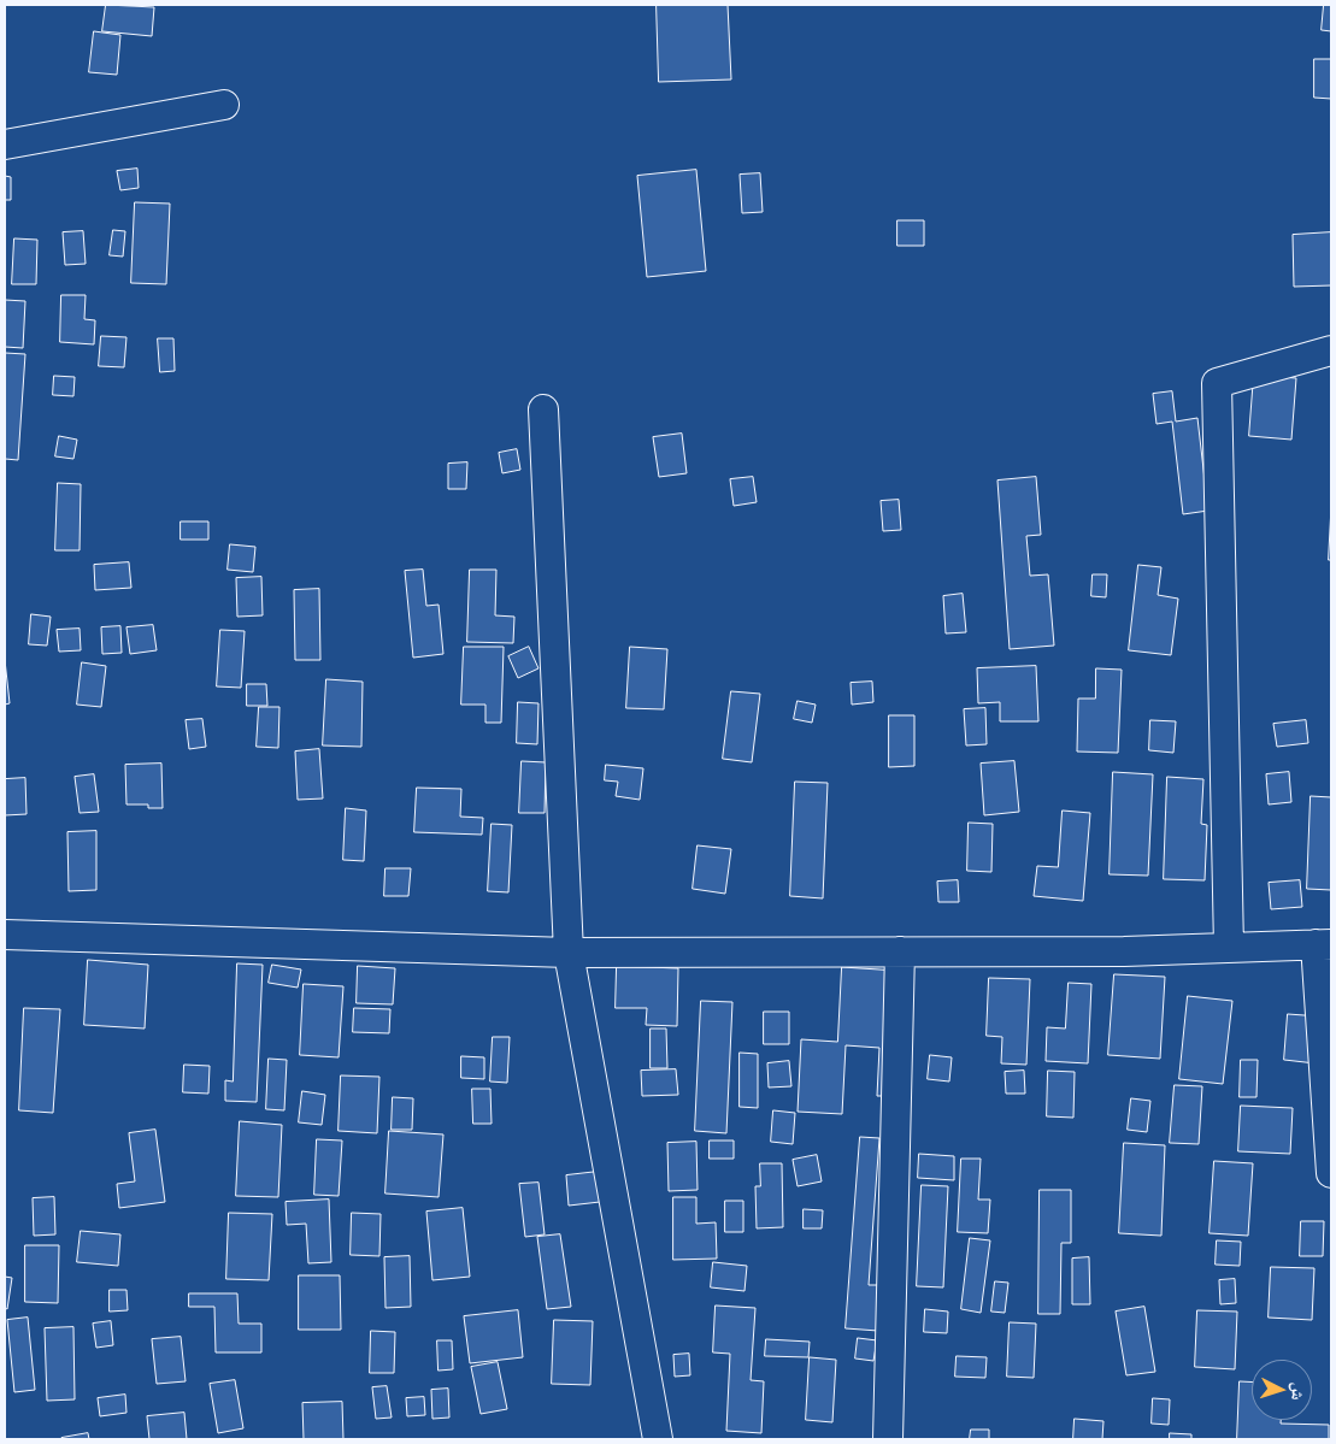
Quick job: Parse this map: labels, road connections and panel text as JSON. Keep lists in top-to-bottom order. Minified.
{"north":"right"}
